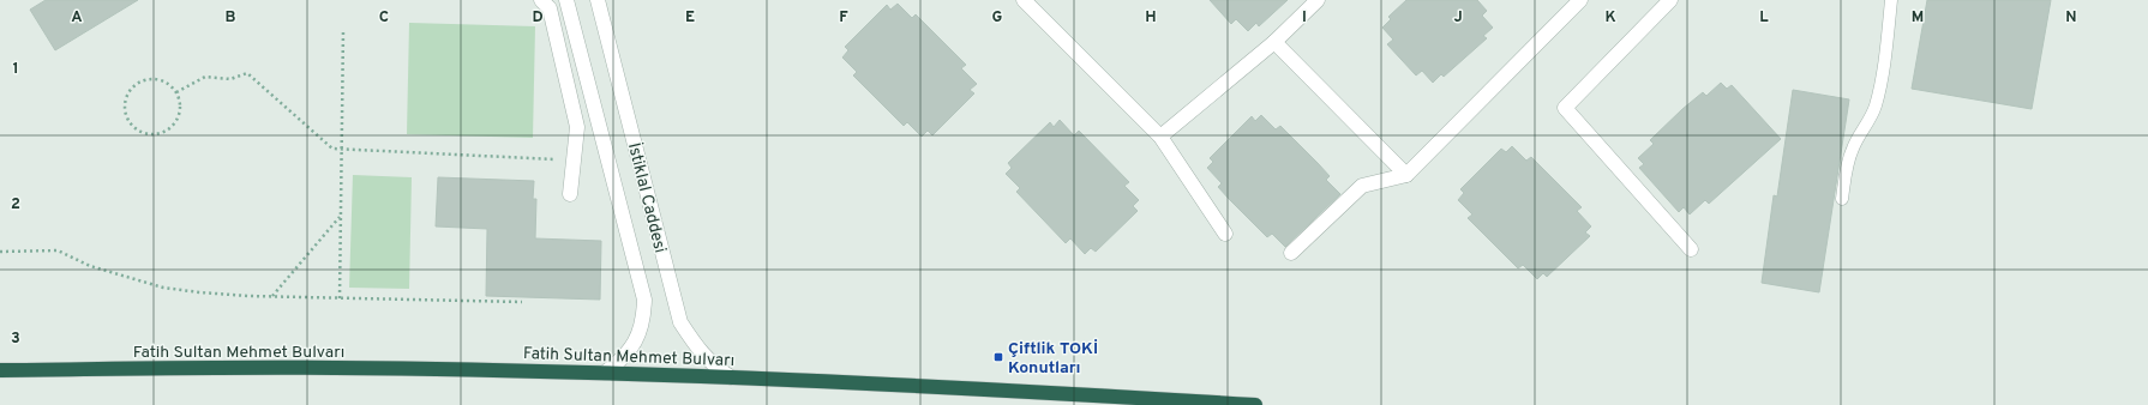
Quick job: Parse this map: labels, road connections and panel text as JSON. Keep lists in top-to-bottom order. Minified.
{"streets":{"highway":["Fatih Sultan Mehmet Bulvarı"],"street":["İstiklal Caddesi"]},"crossings":[["İstiklal Caddesi","Fatih Sultan Mehmet Bulvarı"]],"places":{"transit":["Çiftlik TOKİ Konutları"]},"grid":{"columns":["A","B","C","D","E","F","G","H","I","J","K","L","M","N"],"rows":["1","2","3"]}}
